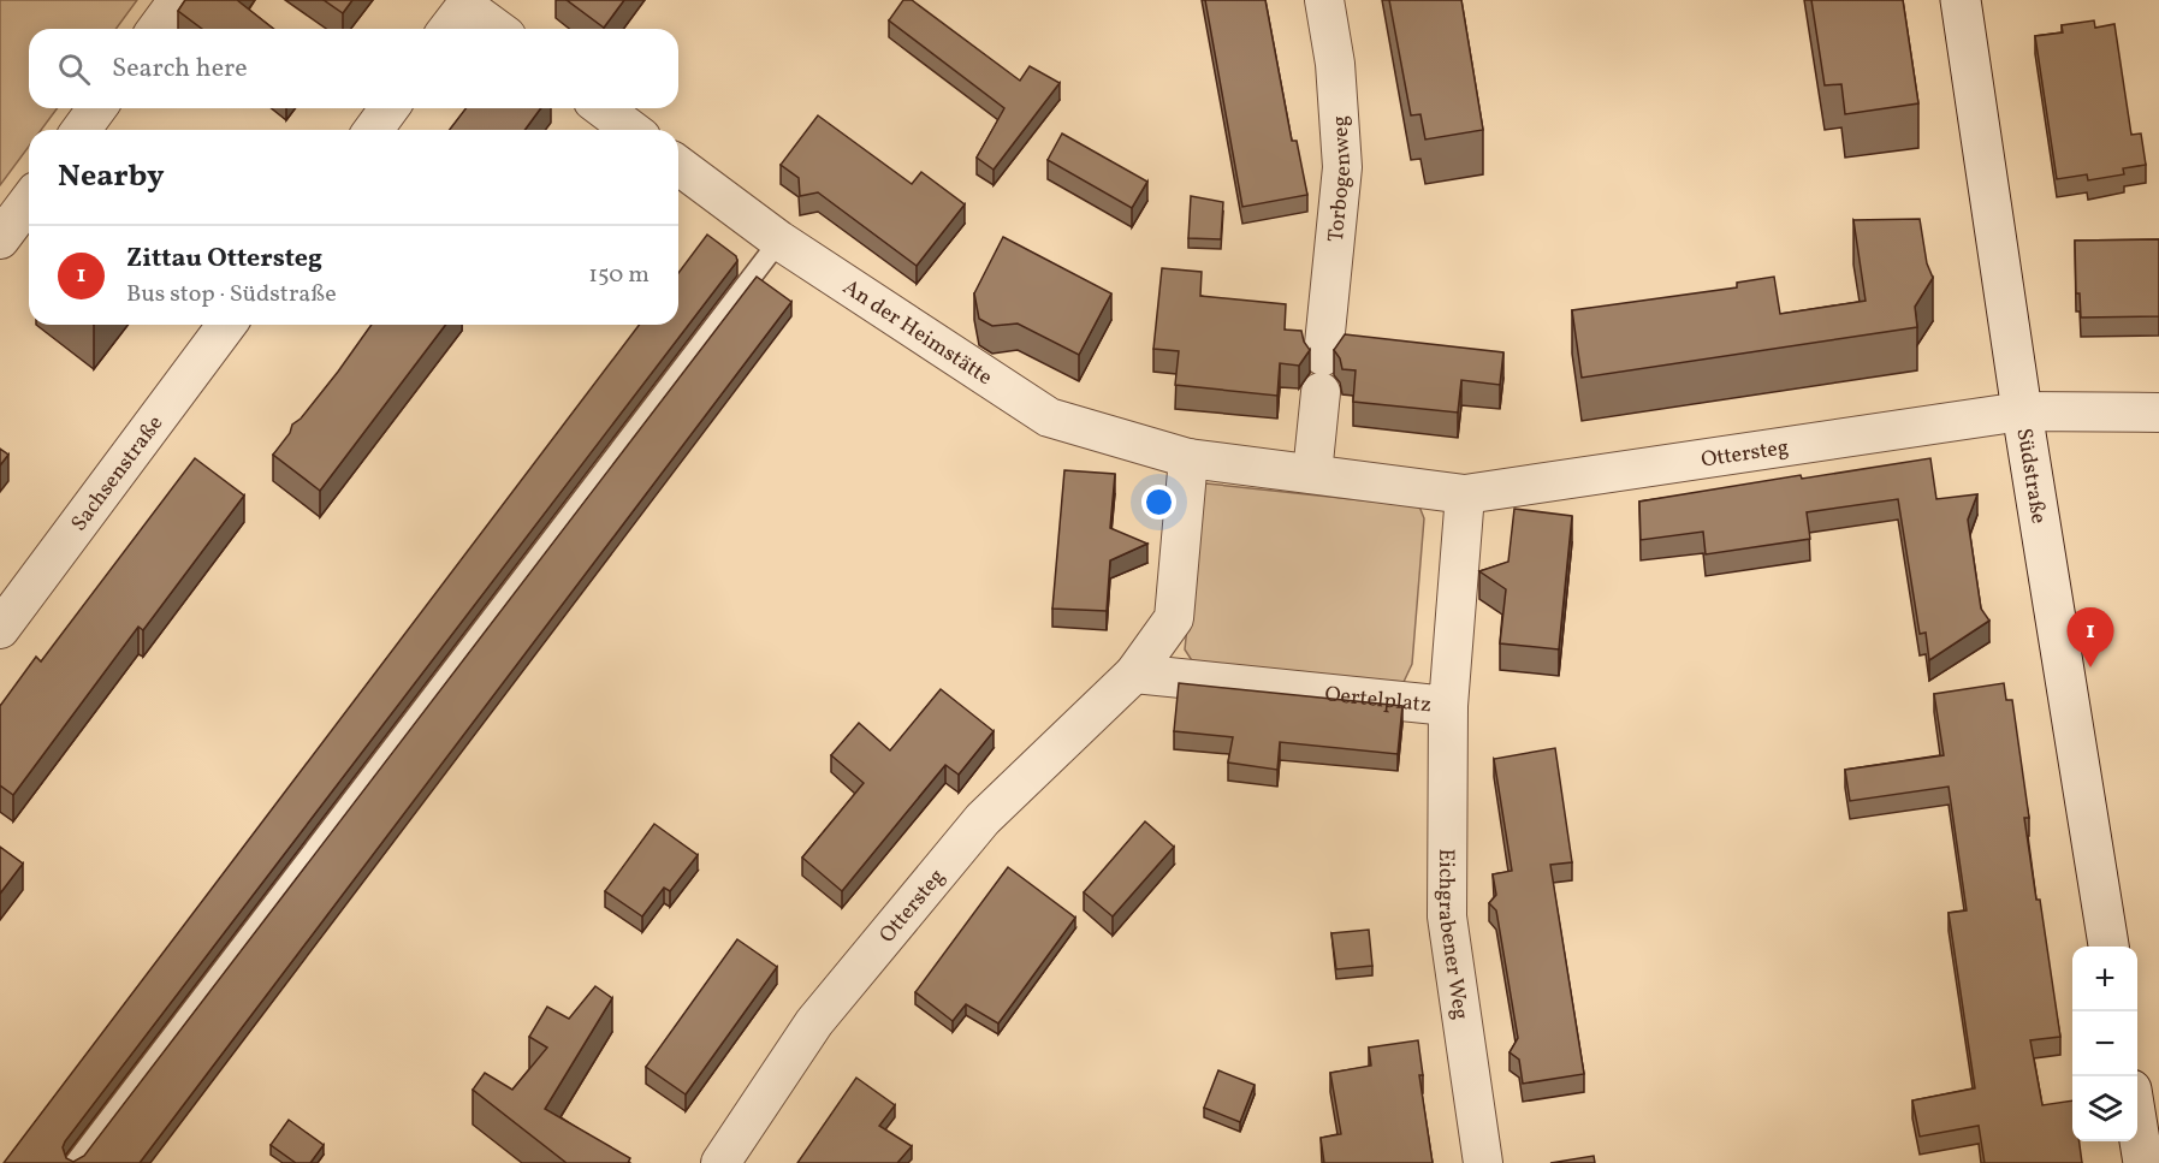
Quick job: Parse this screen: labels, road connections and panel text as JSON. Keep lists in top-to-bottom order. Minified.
{"streets":{"main road":["Südstraße"],"street":["Torbogenweg","An der Heimstätte","Ottersteg","Sachsenstraße","Oertelplatz","Eichgrabener Weg"]},"crossings":[["Ottersteg","Südstraße"],["Ottersteg","Oertelplatz"],["Oertelplatz","Eichgrabener Weg"]],"page":{"search":"Search here","heading":"Nearby","list":[{"mark":"1","name":"Zittau Ottersteg","note":"Bus stop · Südstraße","value":"150 m"}],"pins":"1","map_buttons":["+","−"]}}
